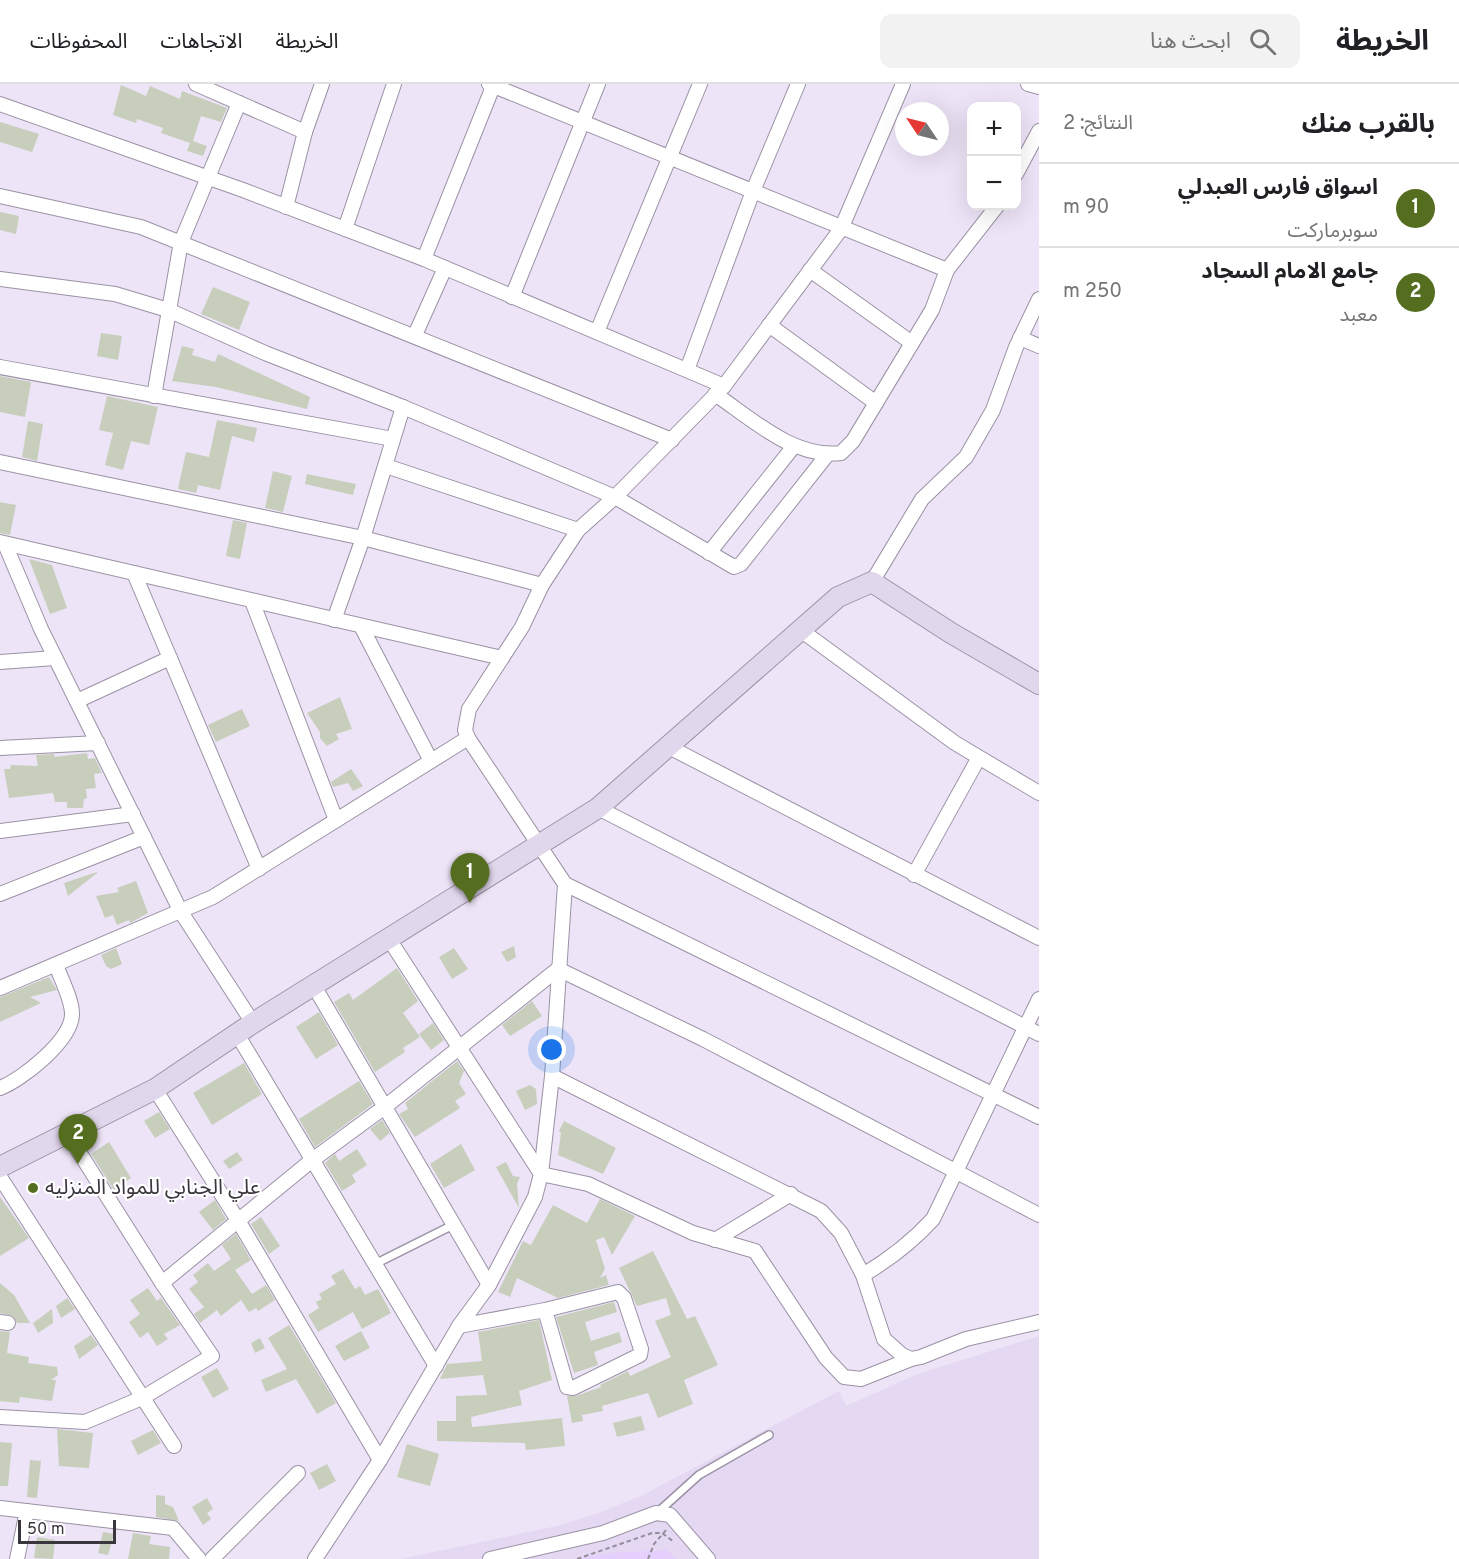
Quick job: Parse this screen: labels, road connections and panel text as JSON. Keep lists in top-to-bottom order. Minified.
{"places":["علي الجنابي للمواد المنزليه"],"scale_bar":"50 m","north":"top left","page":{"header":"الخريطة","search":"ابحث هنا","nav":["الخريطة","الاتجاهات","المحفوظات"],"heading":["بالقرب منك","النتائج: 2"],"map_buttons":["+","−"],"list":[{"mark":"1","name":"اسواق فارس العبدلي","note":"سوبرماركت","value":"90 m"},{"mark":"2","name":"جامع الامام السجاد","note":"معبد","value":"250 m"}],"pins":["1","2"],"scale":"50 m"}}
